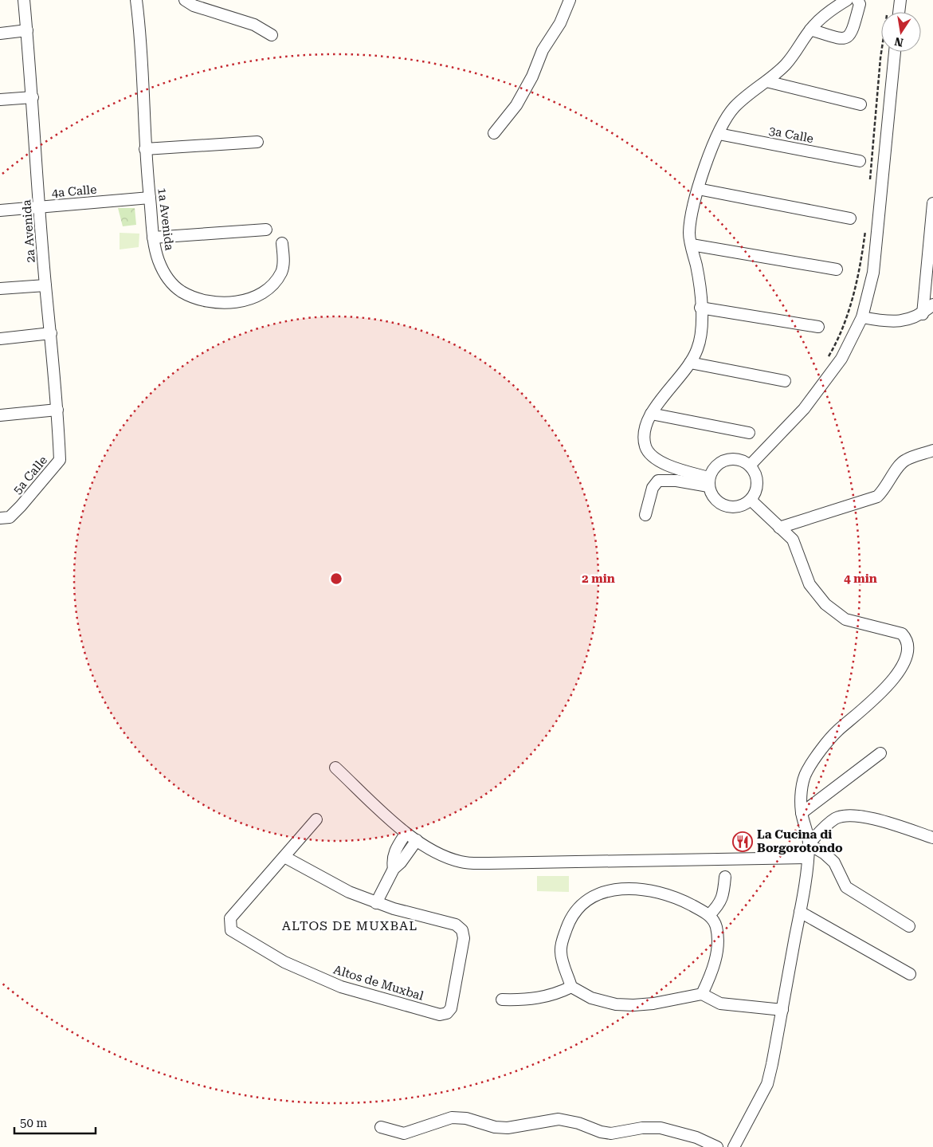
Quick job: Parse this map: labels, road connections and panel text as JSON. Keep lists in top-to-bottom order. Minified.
{"streets":{"street":["3a Calle","4a Calle","1a Avenida","2a Avenida","5a Calle","Altos de Muxbal"]},"crossings":[["4a Calle","1a Avenida"],["4a Calle","2a Avenida"],["2a Avenida","5a Calle"]],"districts":["ALTOS DE MUXBAL"],"places":{"restaurant":["La Cucina di Borgorotondo"]},"scale_bar":"50 m","north":"bottom","rings":["2 min","4 min"]}
